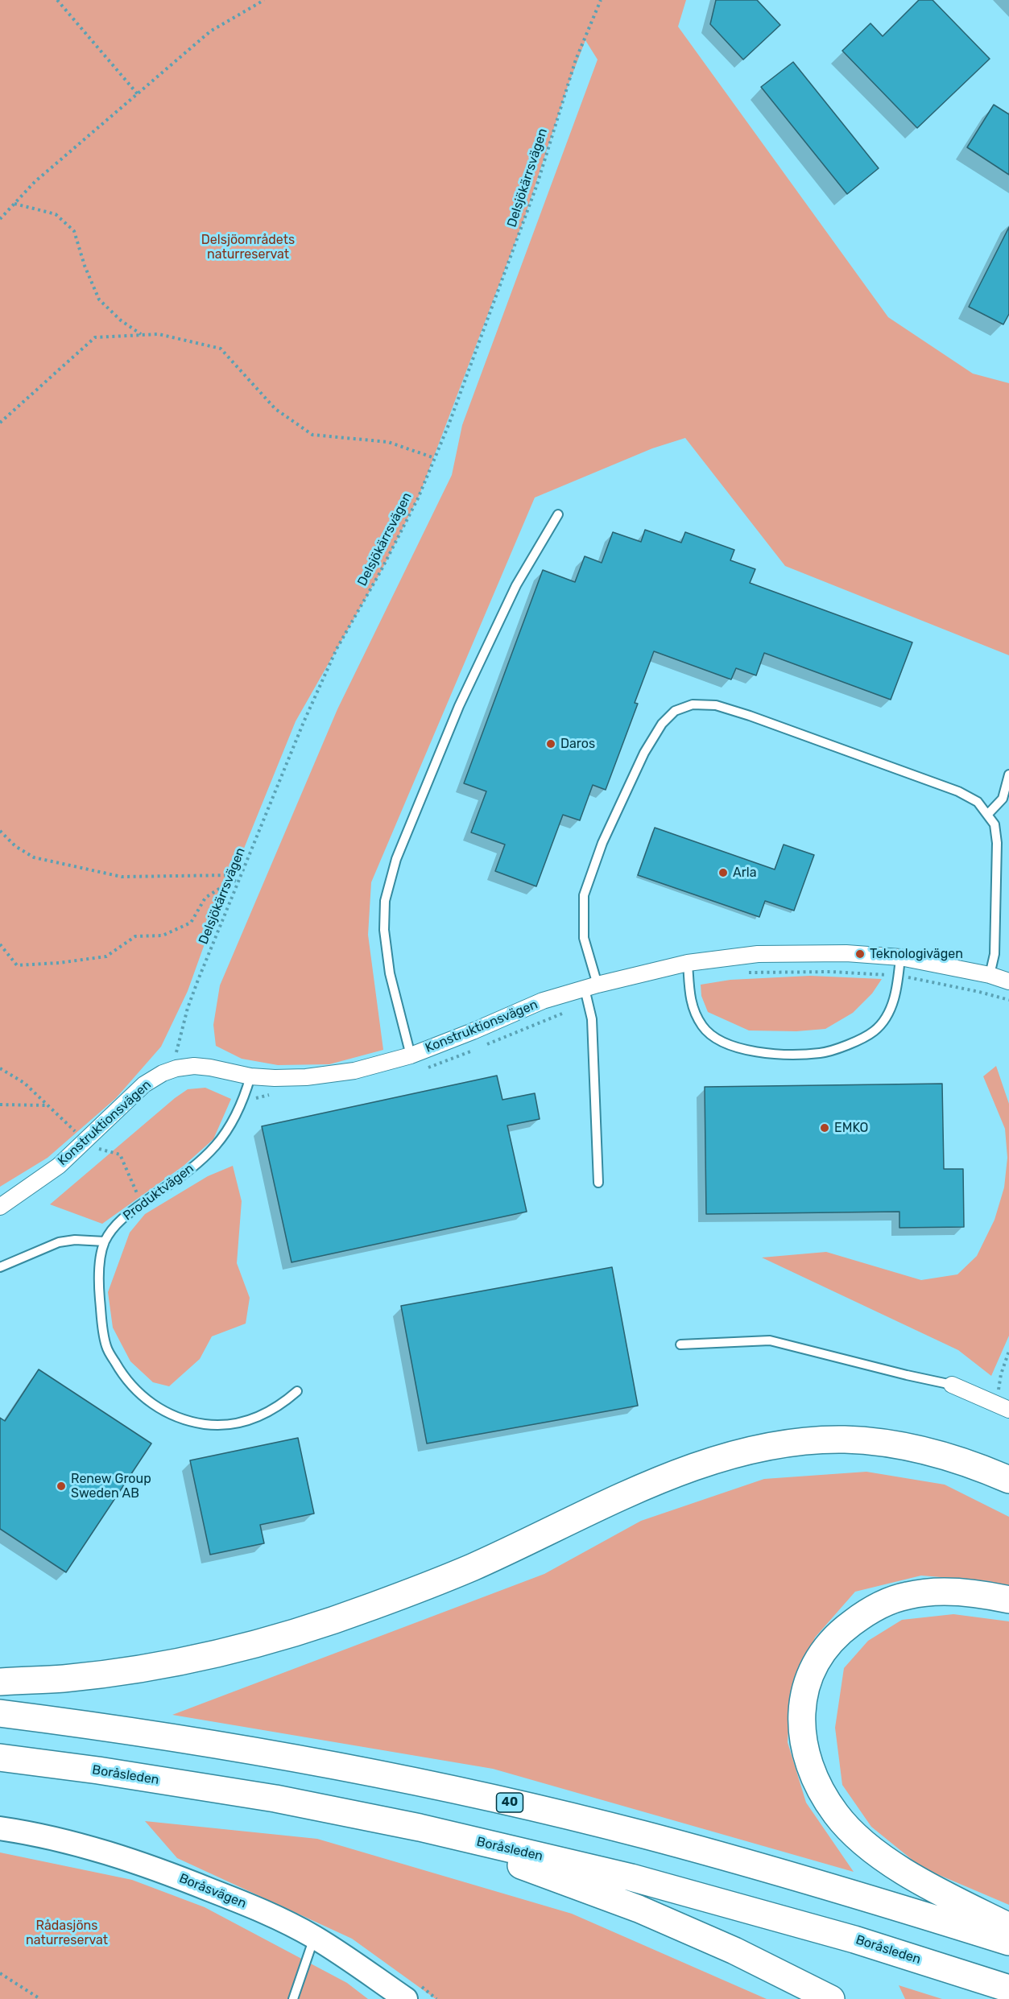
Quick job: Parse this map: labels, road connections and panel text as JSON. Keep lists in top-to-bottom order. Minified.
{"streets":{"highway":["Boråsleden","40"],"street":["Konstruktionsvägen","Boråsvägen"],"lane":["Produktvägen"],"path":["Delsjökärrsvägen"]},"crossings":[["Delsjökärrsvägen","Konstruktionsvägen"],["Konstruktionsvägen","Produktvägen"]],"parks":["Delsjöområdets naturreservat","Rådasjöns naturreservat"],"places":["Daros","Arla","Teknologivägen","EMKO","Renew Group Sweden AB"]}
